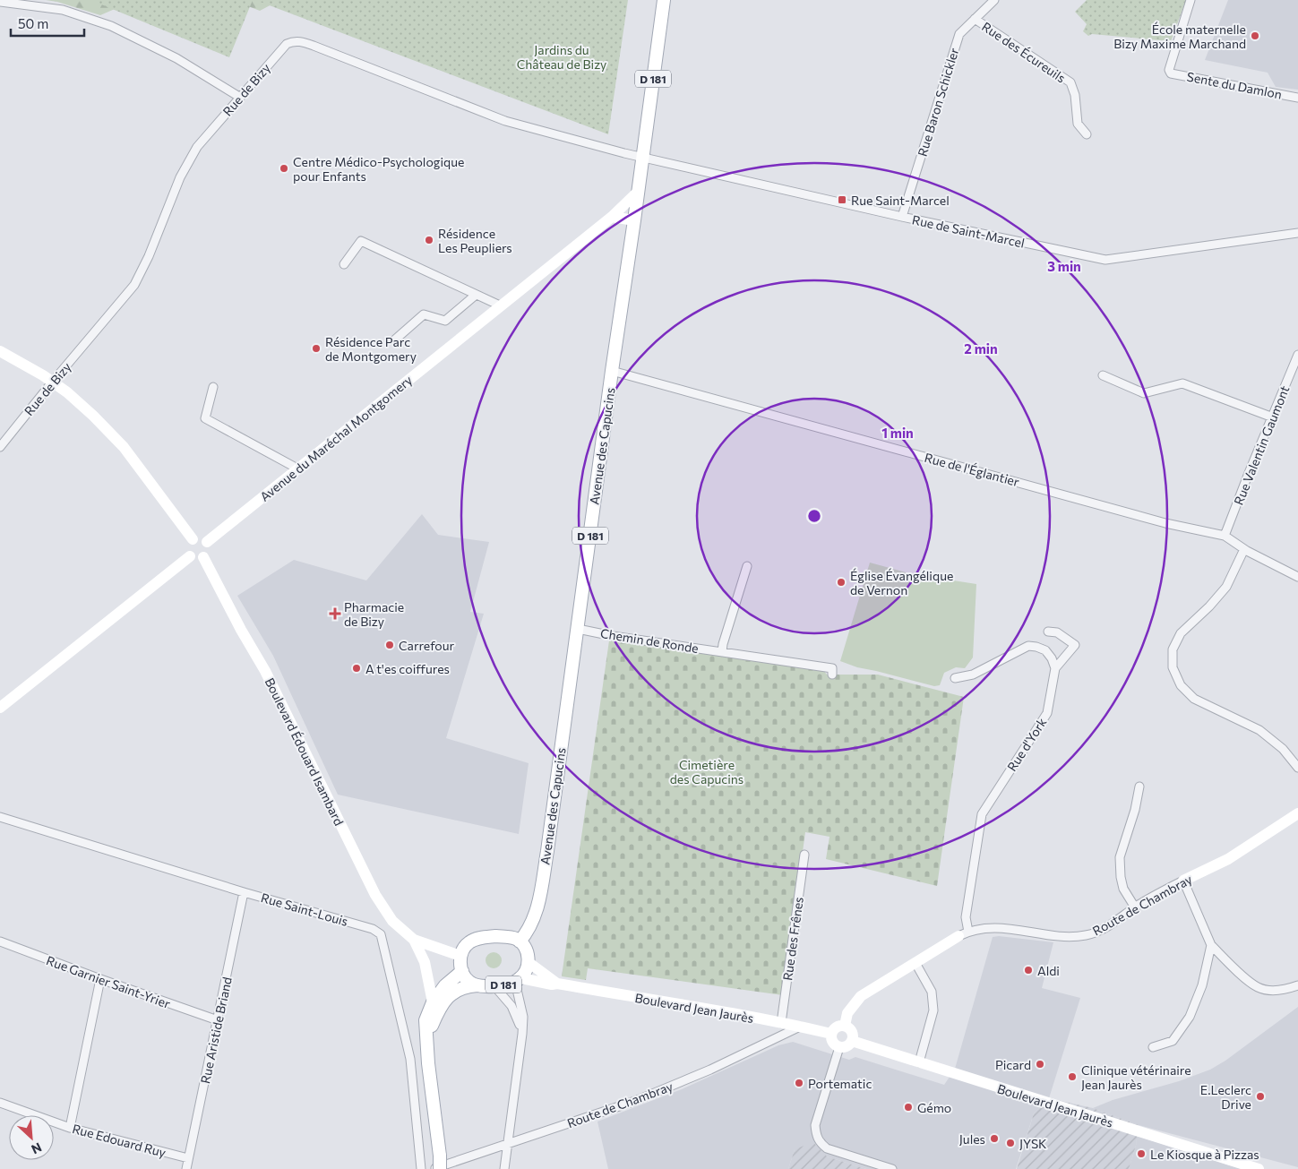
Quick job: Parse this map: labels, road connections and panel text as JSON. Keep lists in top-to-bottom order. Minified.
{"streets":{"main road":["D 181","Avenue du Maréchal Montgomery","Avenue des Capucins","Boulevard Édouard Isambard","Route de Chambray","Boulevard Jean Jaurès"],"street":["Rue des Écureuils","Sente du Damlon","Rue de Bizy","Rue Baron Schickler","Rue de Saint-Marcel","Rue Valentin Gaumont","Rue de l'Églantier","Chemin de Ronde","Rue d'York","Rue Saint-Louis","Rue des Frênes","Rue Garnier Saint-Yrier","Rue Aristide Briand","Rue Edouard Ruy"]},"crossings":[["Rue des Écureuils","Rue Baron Schickler"],["D 181","Avenue des Capucins"],["D 181","Boulevard Édouard Isambard"],["D 181","Boulevard Jean Jaurès"],["Rue de Bizy","Rue de Saint-Marcel"],["Rue de Bizy","Avenue des Capucins"],["Rue Baron Schickler","Rue de Saint-Marcel"],["Rue de Saint-Marcel","Avenue des Capucins"],["Avenue du Maréchal Montgomery","Avenue des Capucins"],["Avenue du Maréchal Montgomery","Boulevard Édouard Isambard"],["Rue Valentin Gaumont","Rue de l'Églantier"],["Avenue des Capucins","Rue de l'Églantier"],["Avenue des Capucins","Chemin de Ronde"],["Avenue des Capucins","Boulevard Édouard Isambard"],["Avenue des Capucins","Boulevard Jean Jaurès"],["Rue d'York","Route de Chambray"],["Boulevard Édouard Isambard","Boulevard Jean Jaurès"],["Route de Chambray","Boulevard Jean Jaurès"],["Rue Saint-Louis","Rue Aristide Briand"],["Rue des Frênes","Boulevard Jean Jaurès"],["Rue Garnier Saint-Yrier","Rue Aristide Briand"],["Rue Aristide Briand","Rue Edouard Ruy"]],"parks":["Jardins du Château de Bizy","Cimetière des Capucins"],"places":{"other":["École maternelle Bizy Maxime Marchand","Centre Médico-Psychologique pour Enfants","Résidence Les Peupliers","Résidence Parc de Montgomery","Église Évangélique de Vernon","Carrefour","A t'es coiffures","Aldi","Picard","Clinique vétérinaire Jean Jaurès","Portematic","E.Leclerc Drive","Gémo","Jules","JYSK","Le Kiosque à Pizzas"],"transit":["Rue Saint-Marcel"],"health":["Pharmacie de Bizy"]},"scale_bar":"50 m","north":"bottom right","rings":["3 min","2 min","1 min"]}
